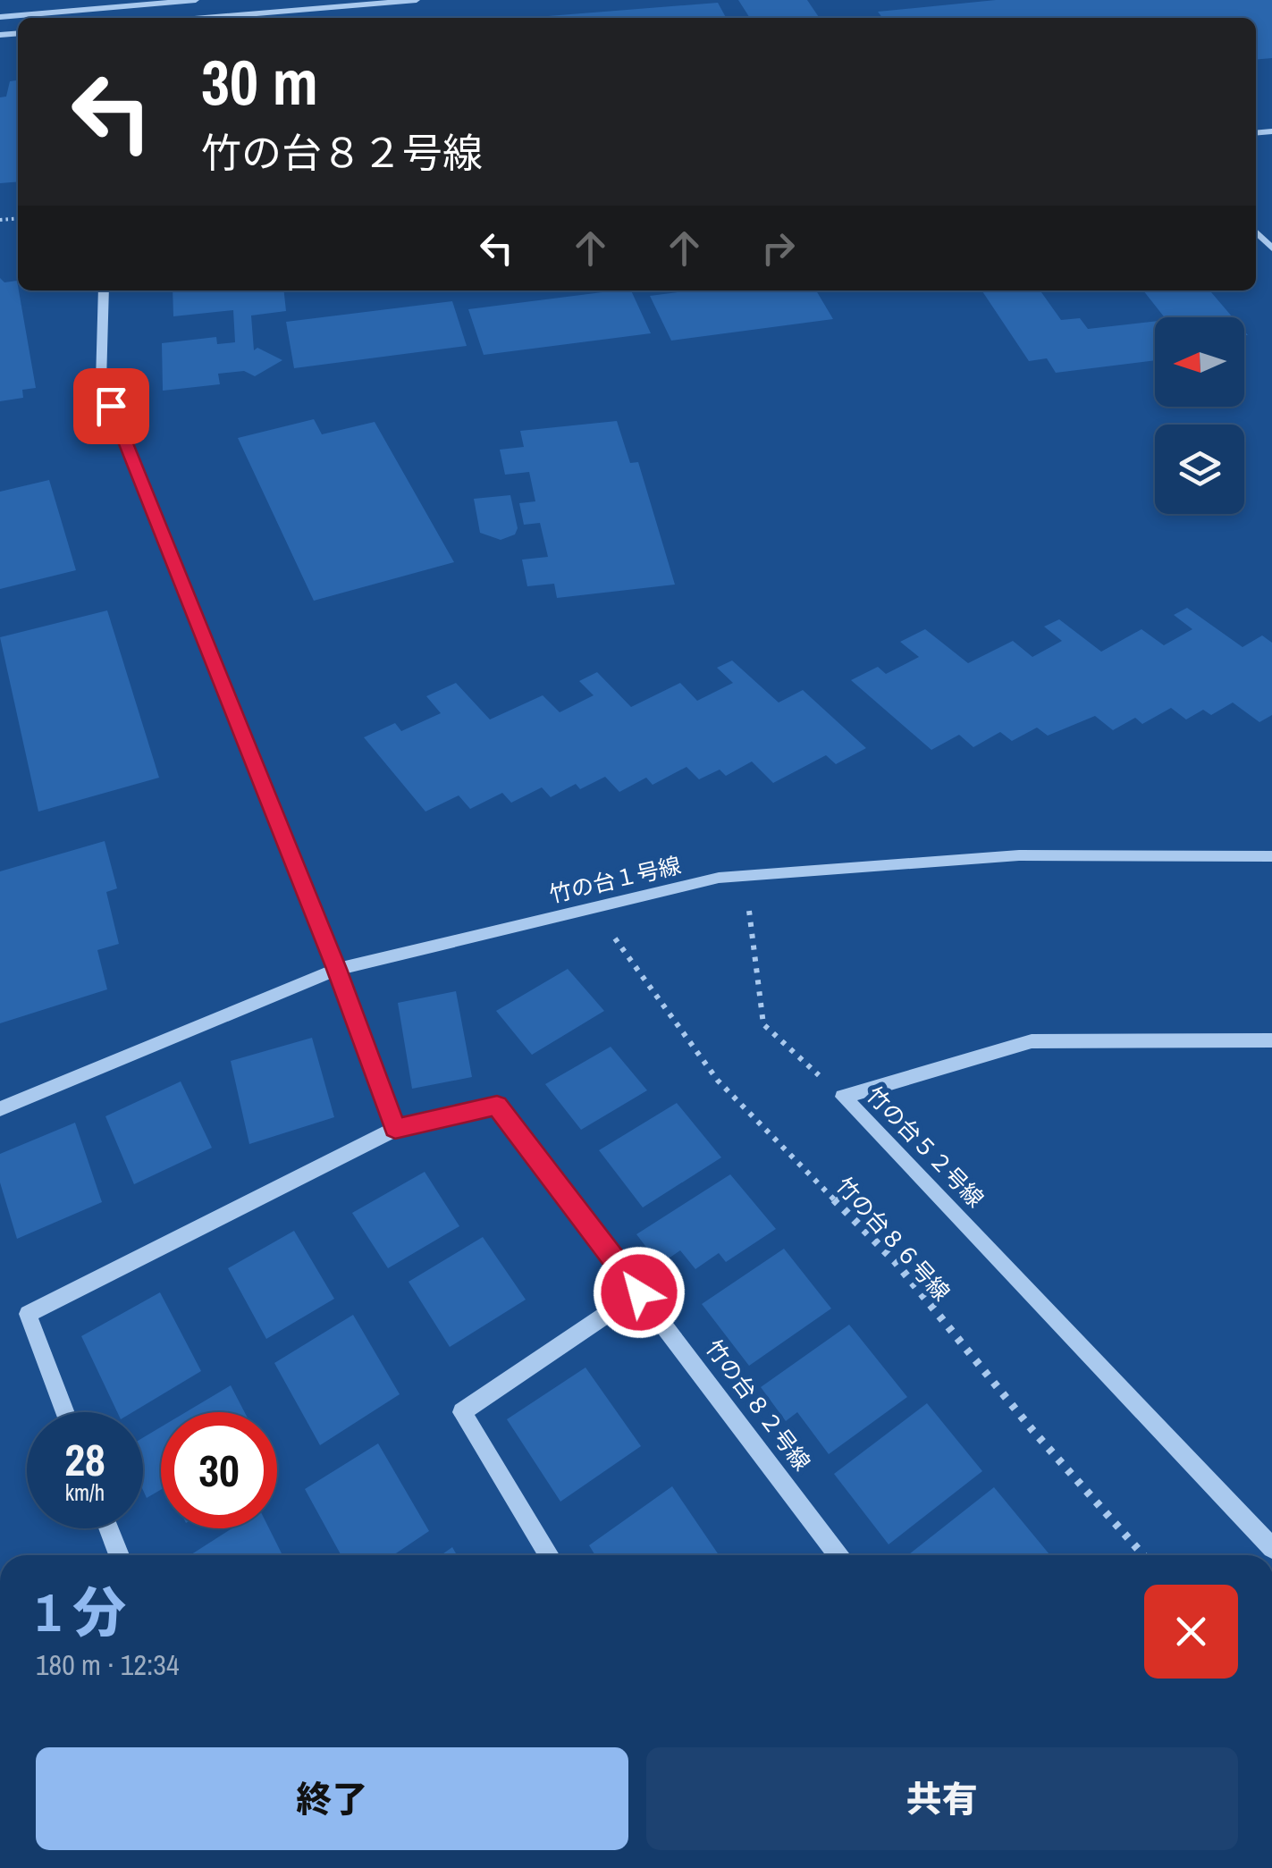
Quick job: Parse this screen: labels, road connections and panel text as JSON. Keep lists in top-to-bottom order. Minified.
{"streets":{"street":["竹の台１号線","竹の台５２号線","竹の台８２号線"],"path":["竹の台８６号線"]},"north":"left","page":{"turn":["30 m","竹の台８２号線"],"speed":"28 km/h","limit":"30","heading":["1 分","180 m · 12:34"],"buttons":["終了","共有"]}}
